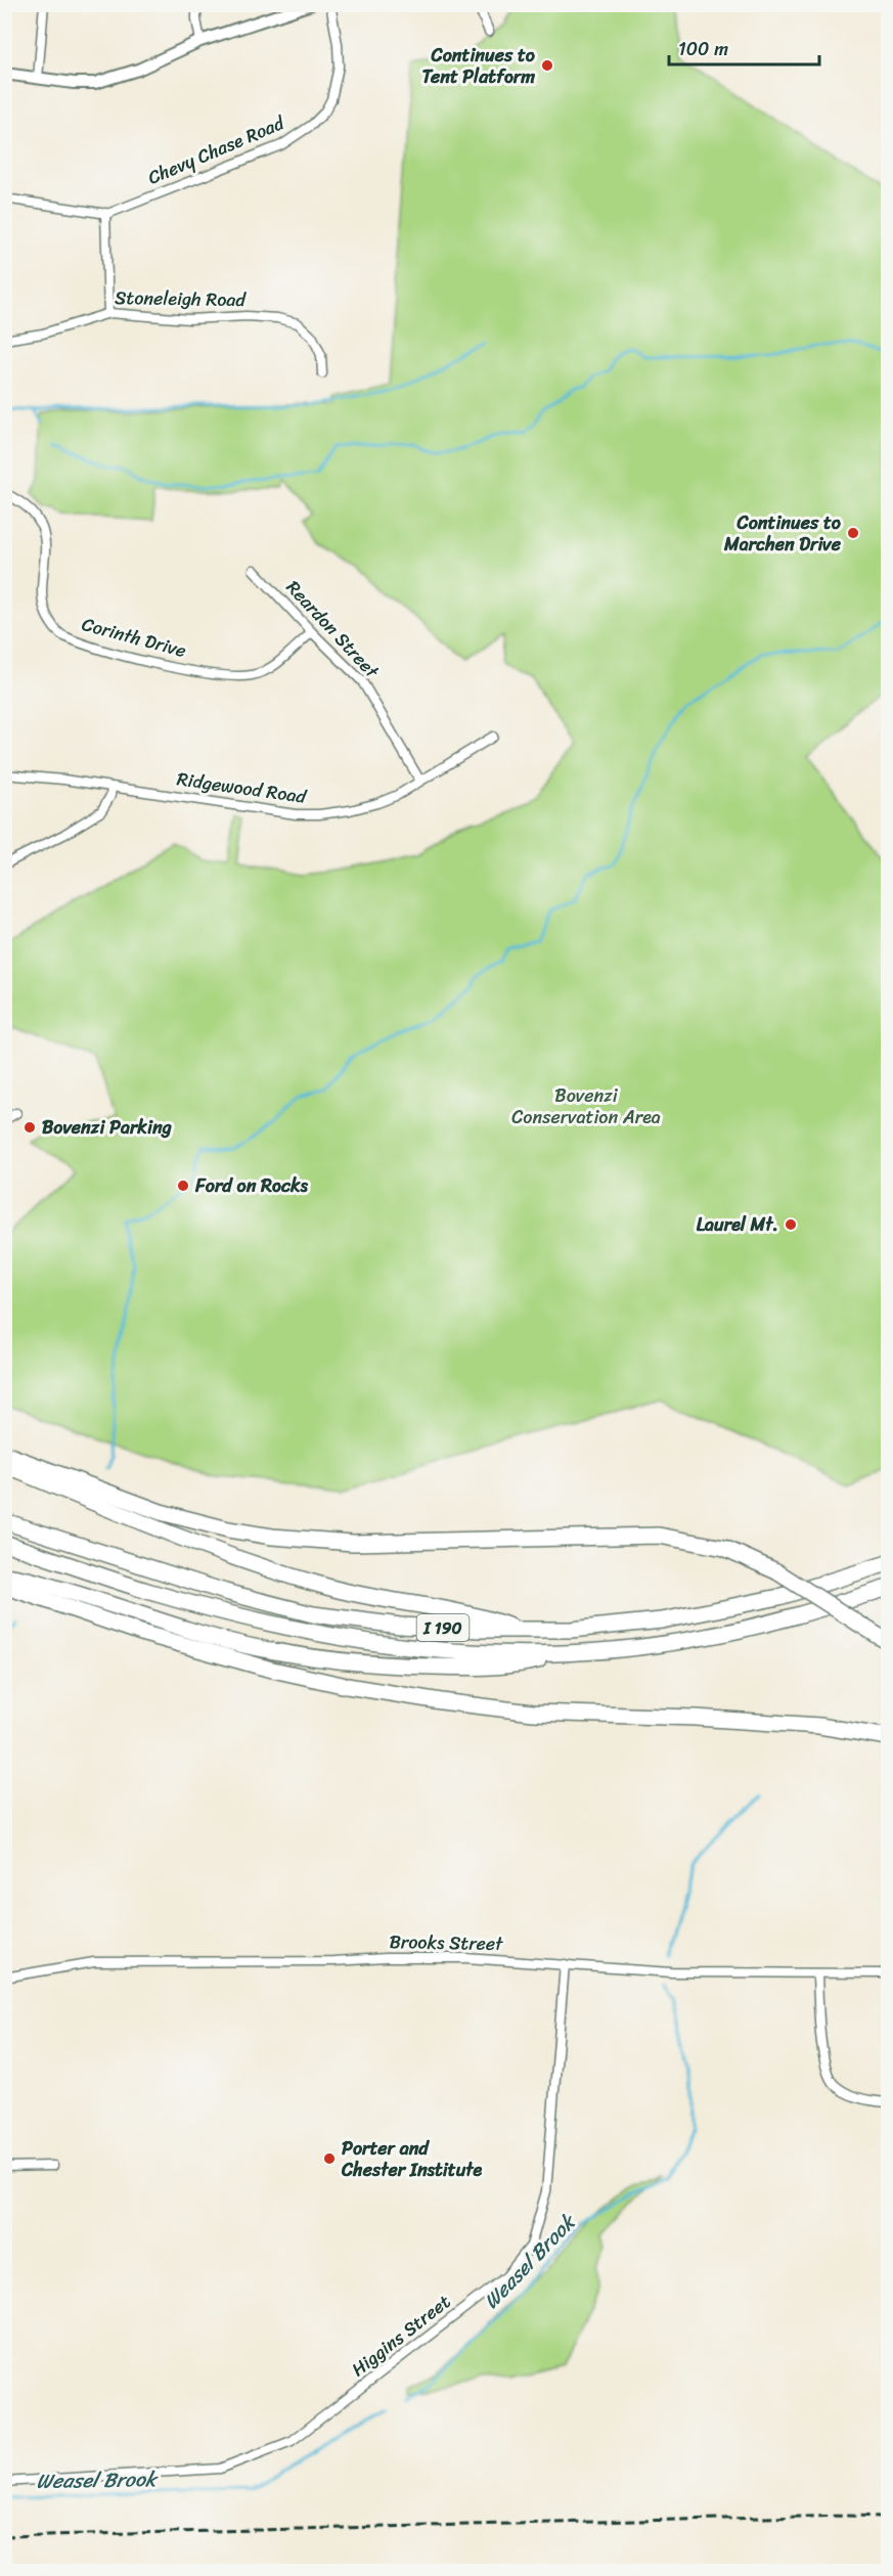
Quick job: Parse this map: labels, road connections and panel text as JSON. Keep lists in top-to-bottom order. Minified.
{"streets":{"highway":["I 190"],"street":["Chevy Chase Road","Stoneleigh Road","Reardon Street","Corinth Drive","Ridgewood Road","Brooks Street","Higgins Street"]},"crossings":[["Reardon Street","Corinth Drive"],["Reardon Street","Ridgewood Road"],["Brooks Street","Higgins Street"]],"water":["Weasel Brook"],"parks":["Bovenzi Conservation Area"],"places":["Continues to Tent Platform","Continues to Marchen Drive","Bovenzi Parking","Ford on Rocks","Laurel Mt.","Porter and Chester Institute"],"scale_bar":"100 m"}
